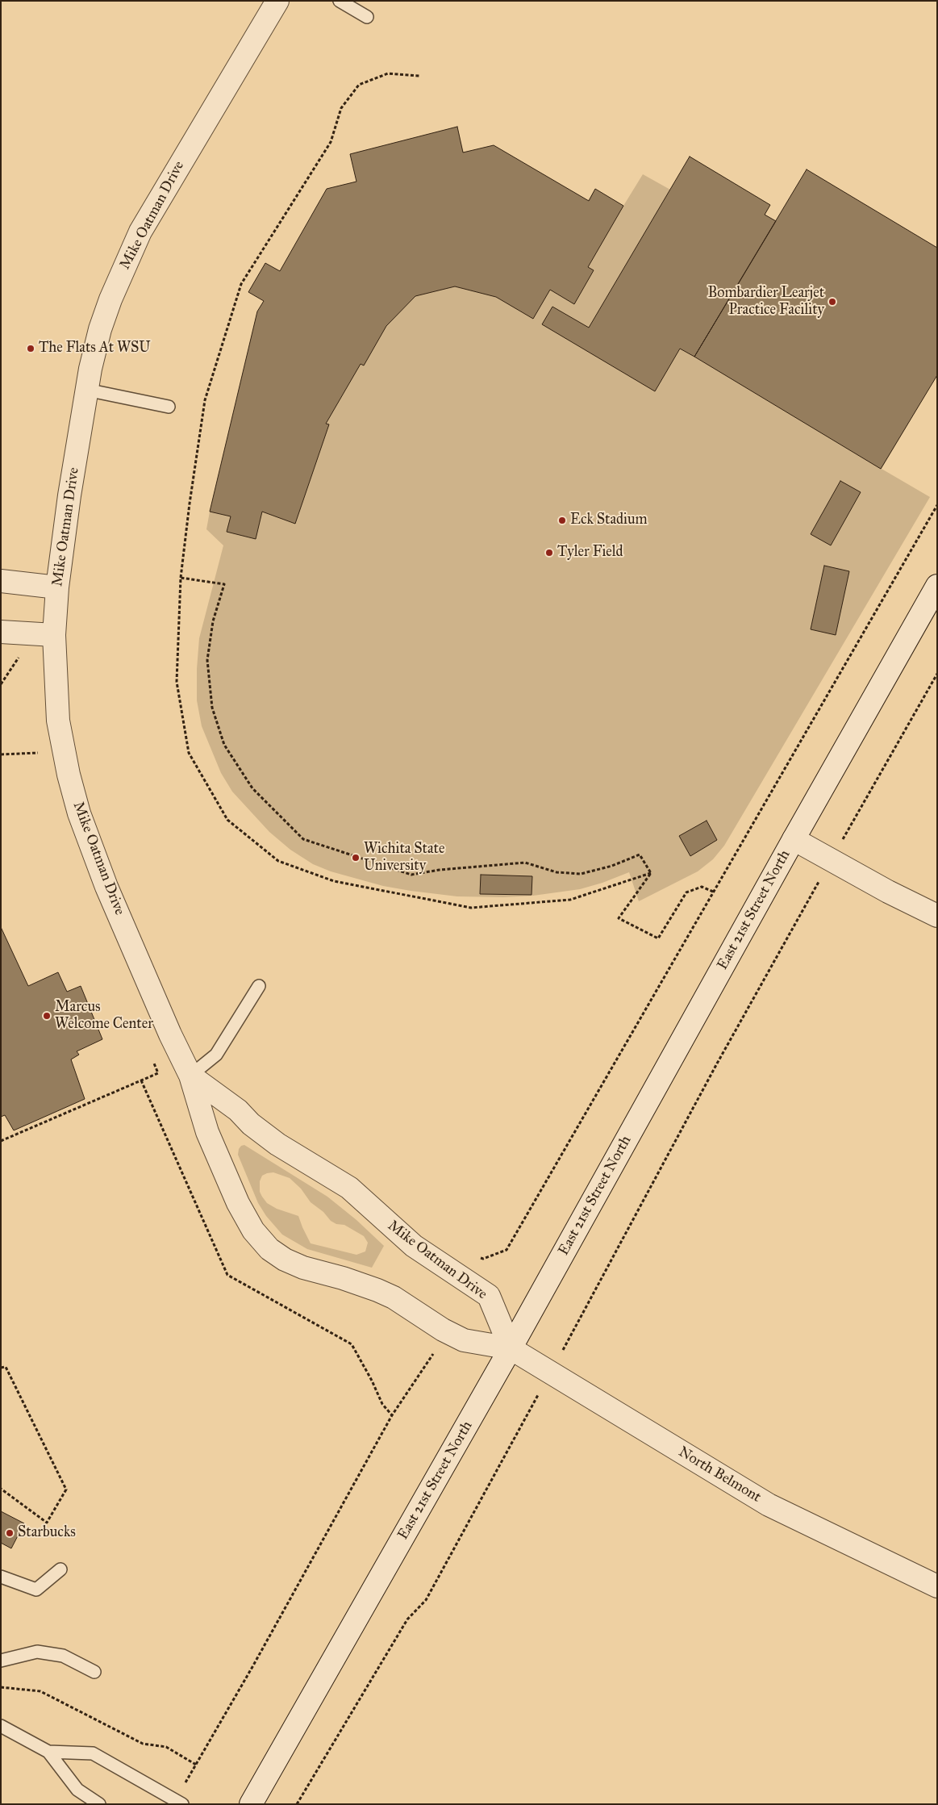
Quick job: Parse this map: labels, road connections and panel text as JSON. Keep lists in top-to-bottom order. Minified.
{"streets":{"street":["Mike Oatman Drive","East 21st Street North","North Belmont"]},"crossings":[["Mike Oatman Drive","East 21st Street North"],["Mike Oatman Drive","North Belmont"],["East 21st Street North","North Belmont"]],"places":["Bombardier Learjet Practice Facility","The Flats At WSU","Eck Stadium","Tyler Field","Wichita State University","Marcus Welcome Center","Starbucks"]}
